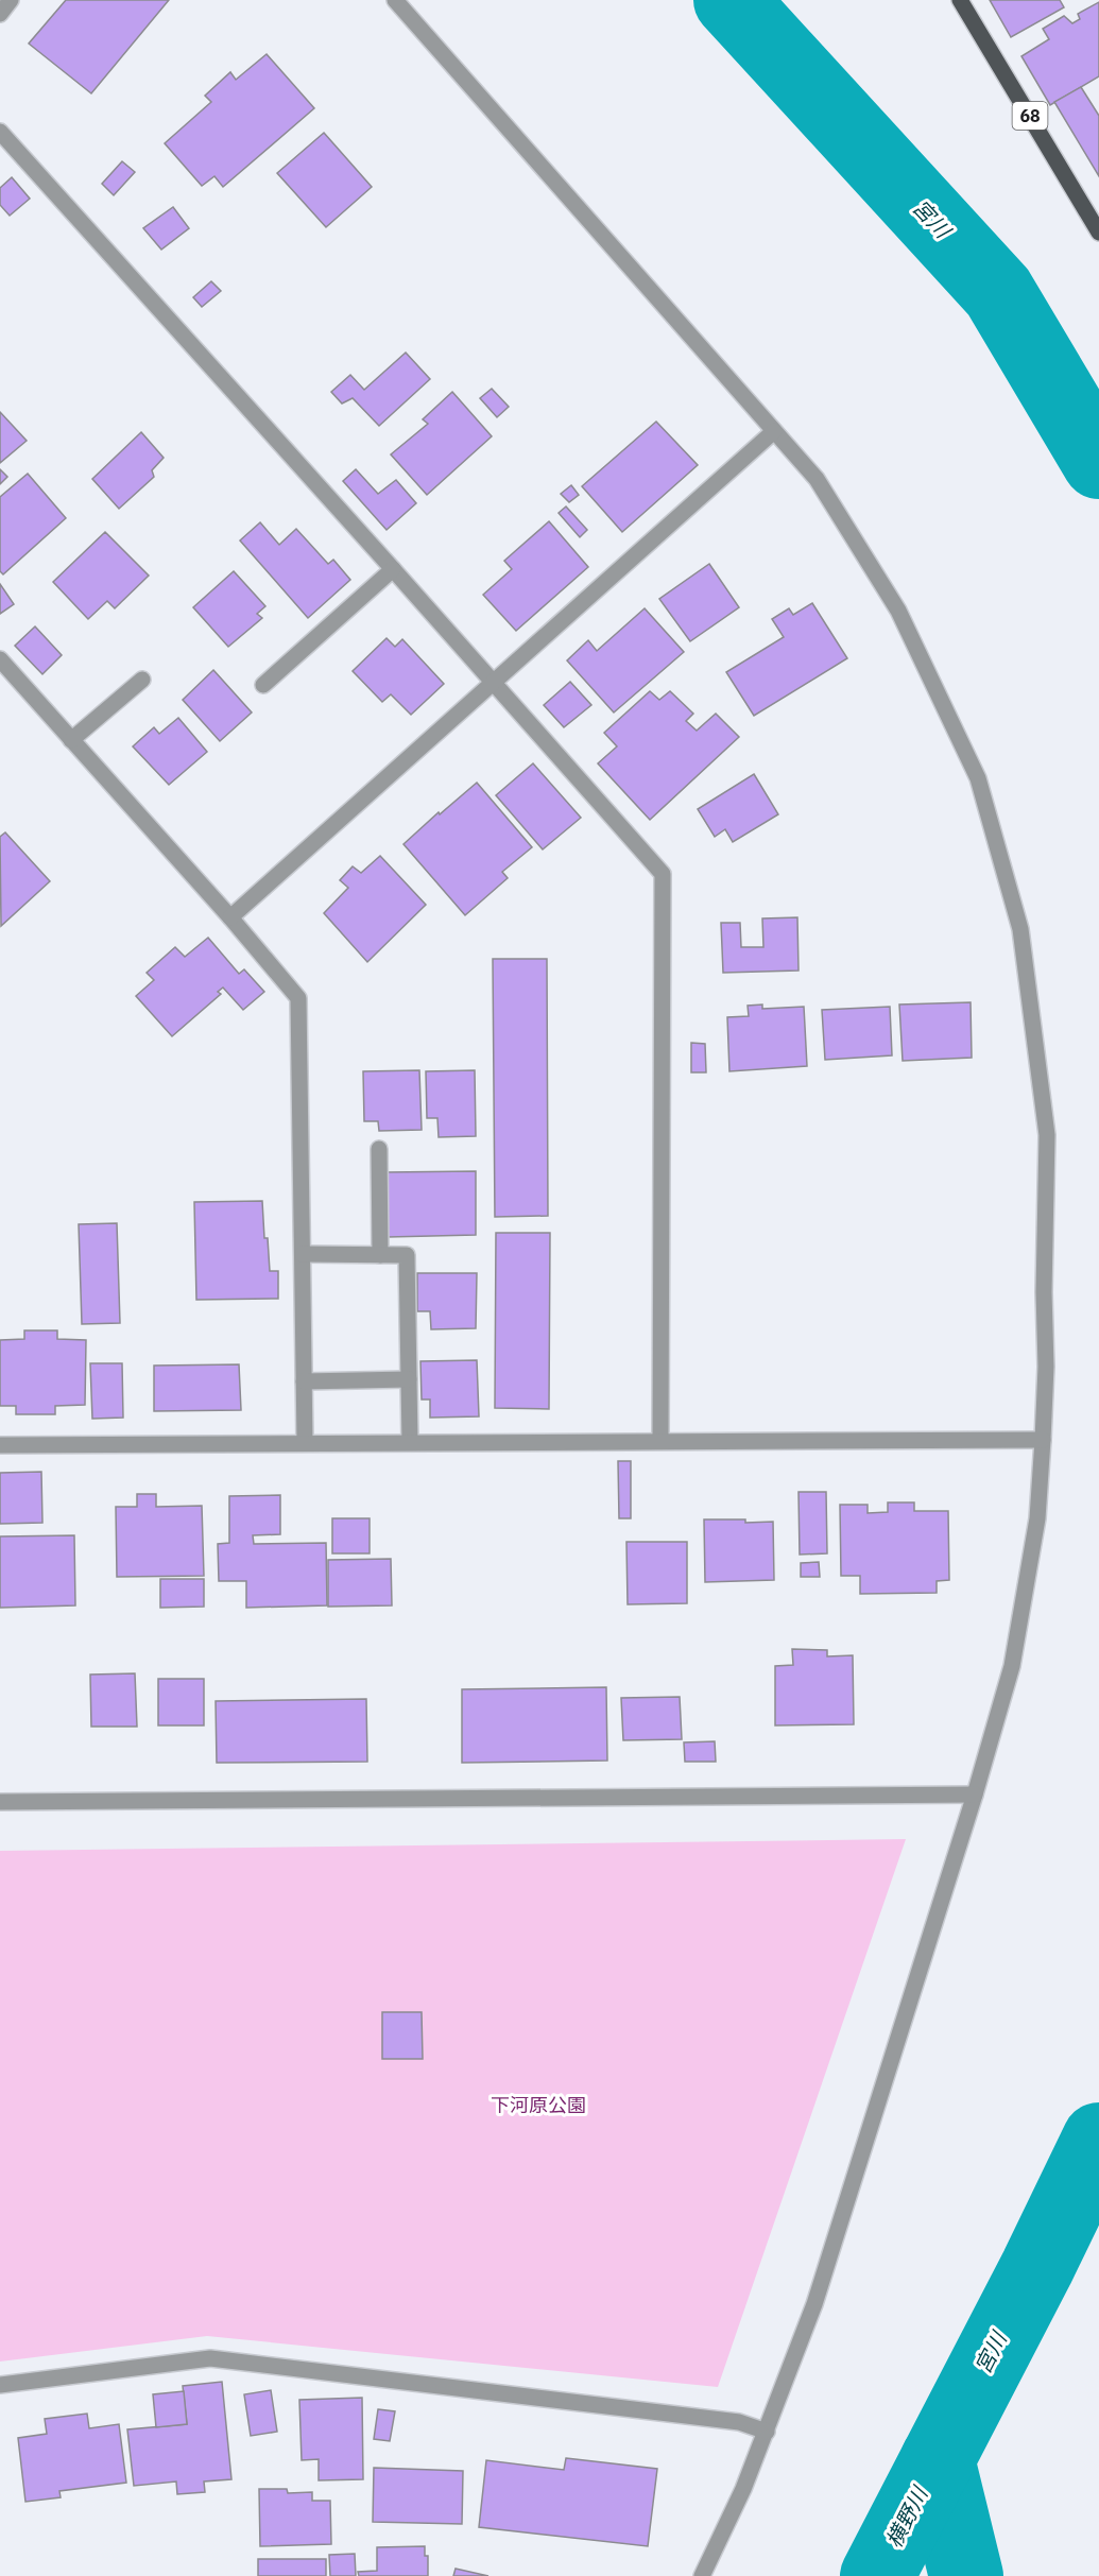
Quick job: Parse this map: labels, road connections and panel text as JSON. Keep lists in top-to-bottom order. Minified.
{"streets":{"main road":["68"]},"water":["宮川","横野川"],"parks":["下河原公園"]}
